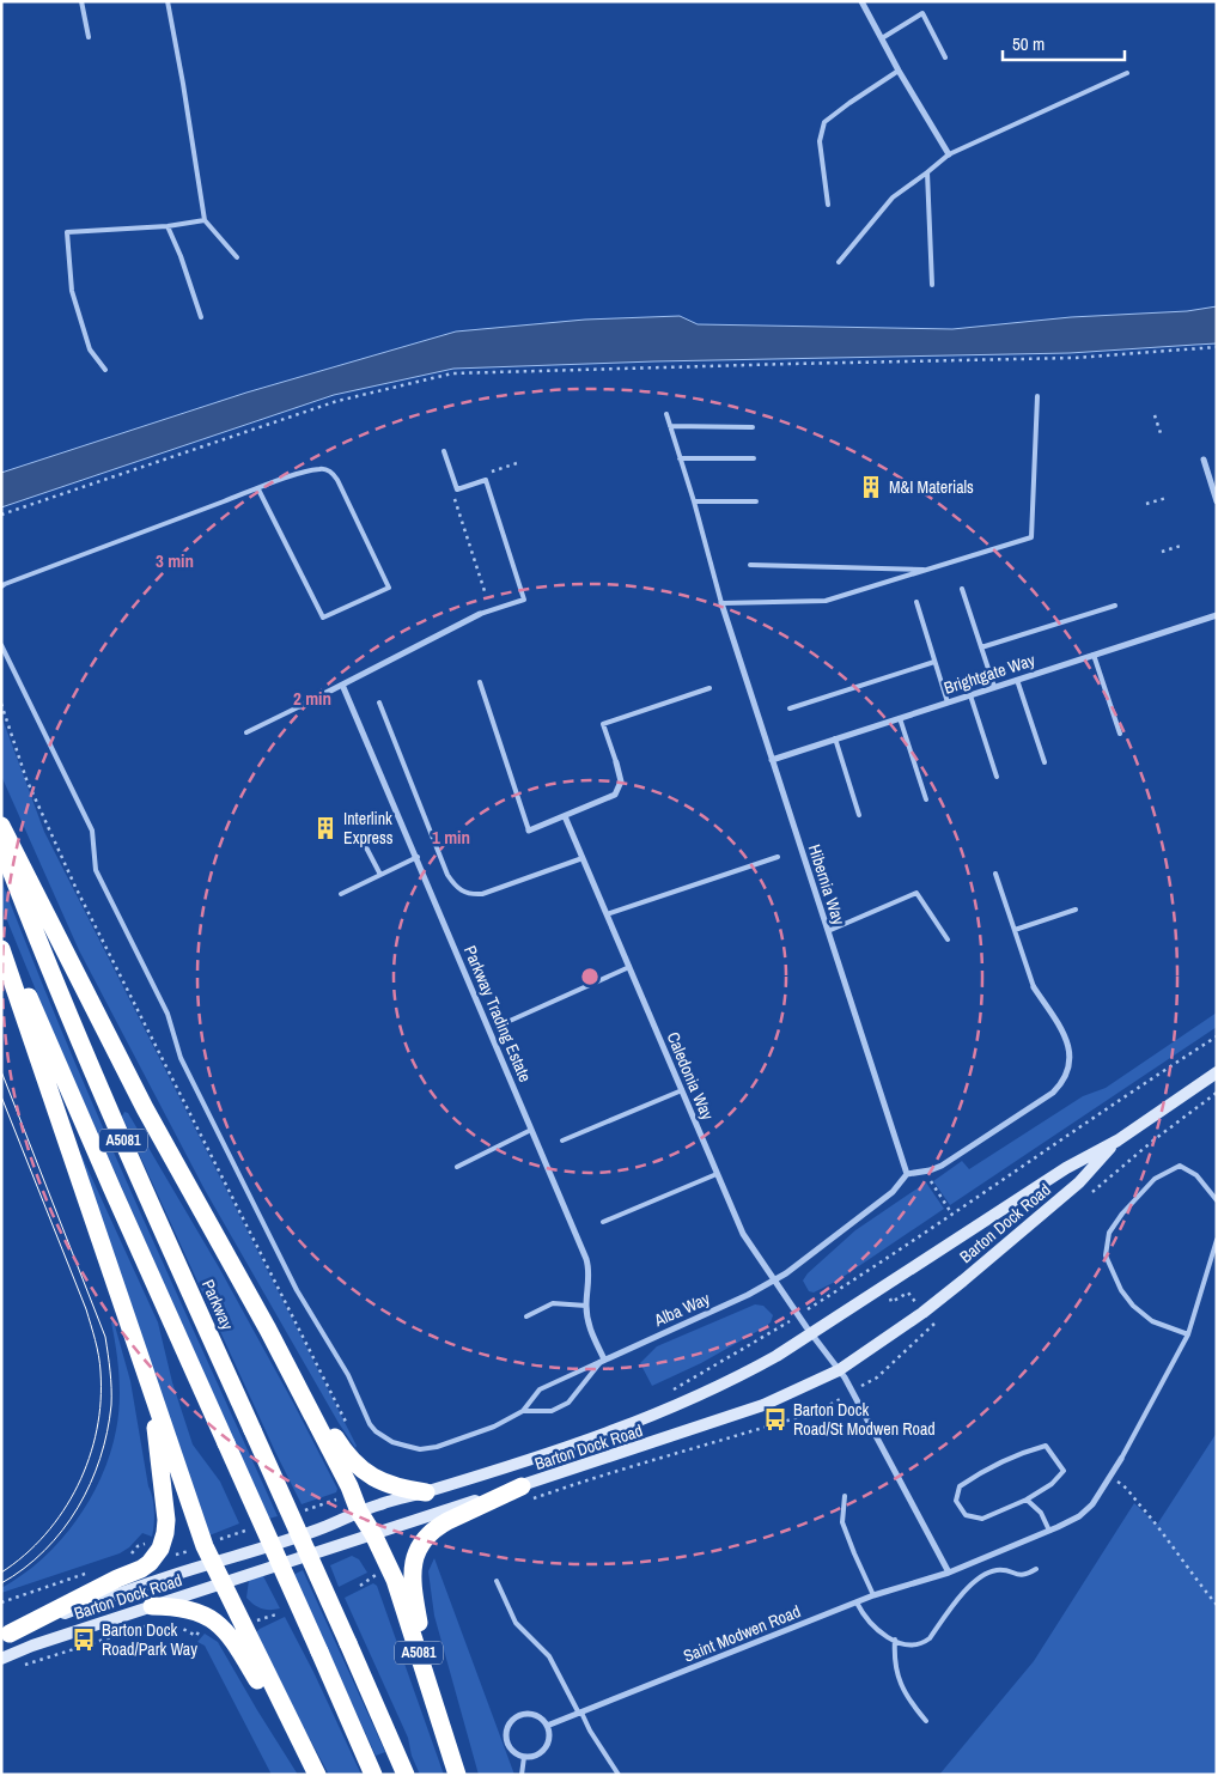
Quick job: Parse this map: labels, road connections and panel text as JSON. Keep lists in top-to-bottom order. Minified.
{"streets":{"highway":["A5081","Parkway"],"main road":["Barton Dock Road"],"street":["Brightgate Way","Hibernia Way","Parkway Trading Estate","Caledonia Way","Alba Way","Saint Modwen Road"]},"crossings":[["Brightgate Way","Hibernia Way"],["Parkway Trading Estate","Alba Way"],["Caledonia Way","Barton Dock Road"],["Caledonia Way","Alba Way"],["A5081","Barton Dock Road"]],"places":{"building":["M&I Materials","Interlink Express"],"bus stop":["Barton Dock Road/St Modwen Road","Barton Dock Road/Park Way"]},"scale_bar":"50 m","rings":["3 min","2 min","1 min"]}
